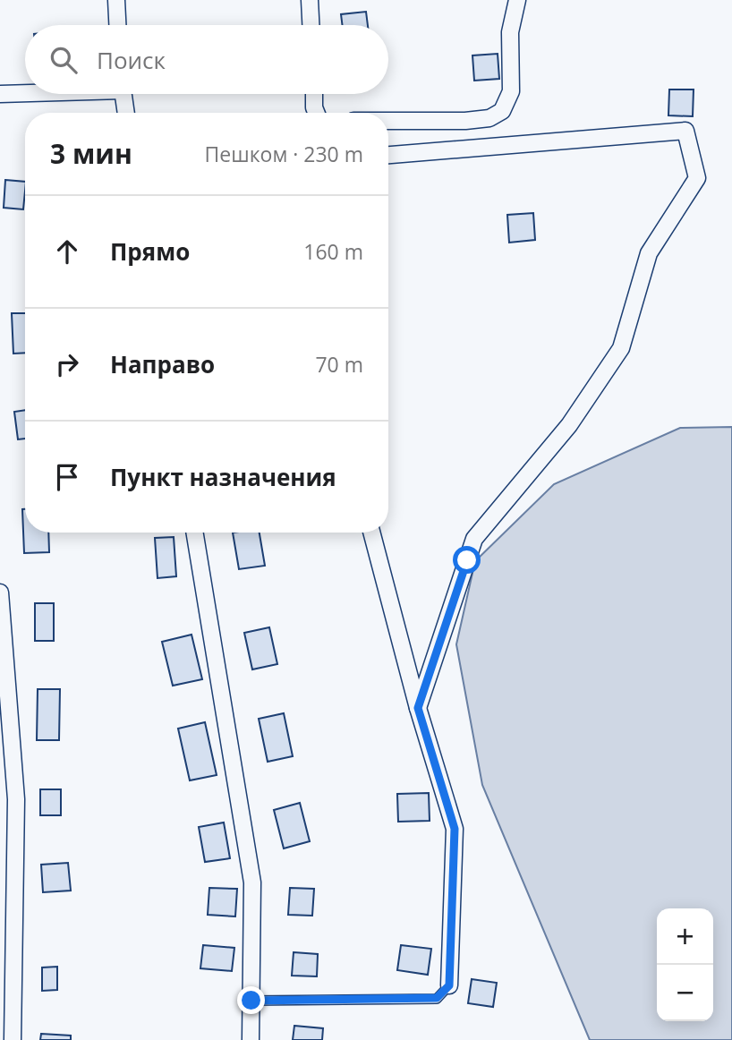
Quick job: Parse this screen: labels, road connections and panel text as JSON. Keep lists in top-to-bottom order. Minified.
{"page":{"search":"Поиск","heading":["3 мин","Пешком · 230 m"],"list":[["Прямо","160 m"],["Направо","70 m"],"Пункт назначения"],"map_buttons":["+","−"]}}
